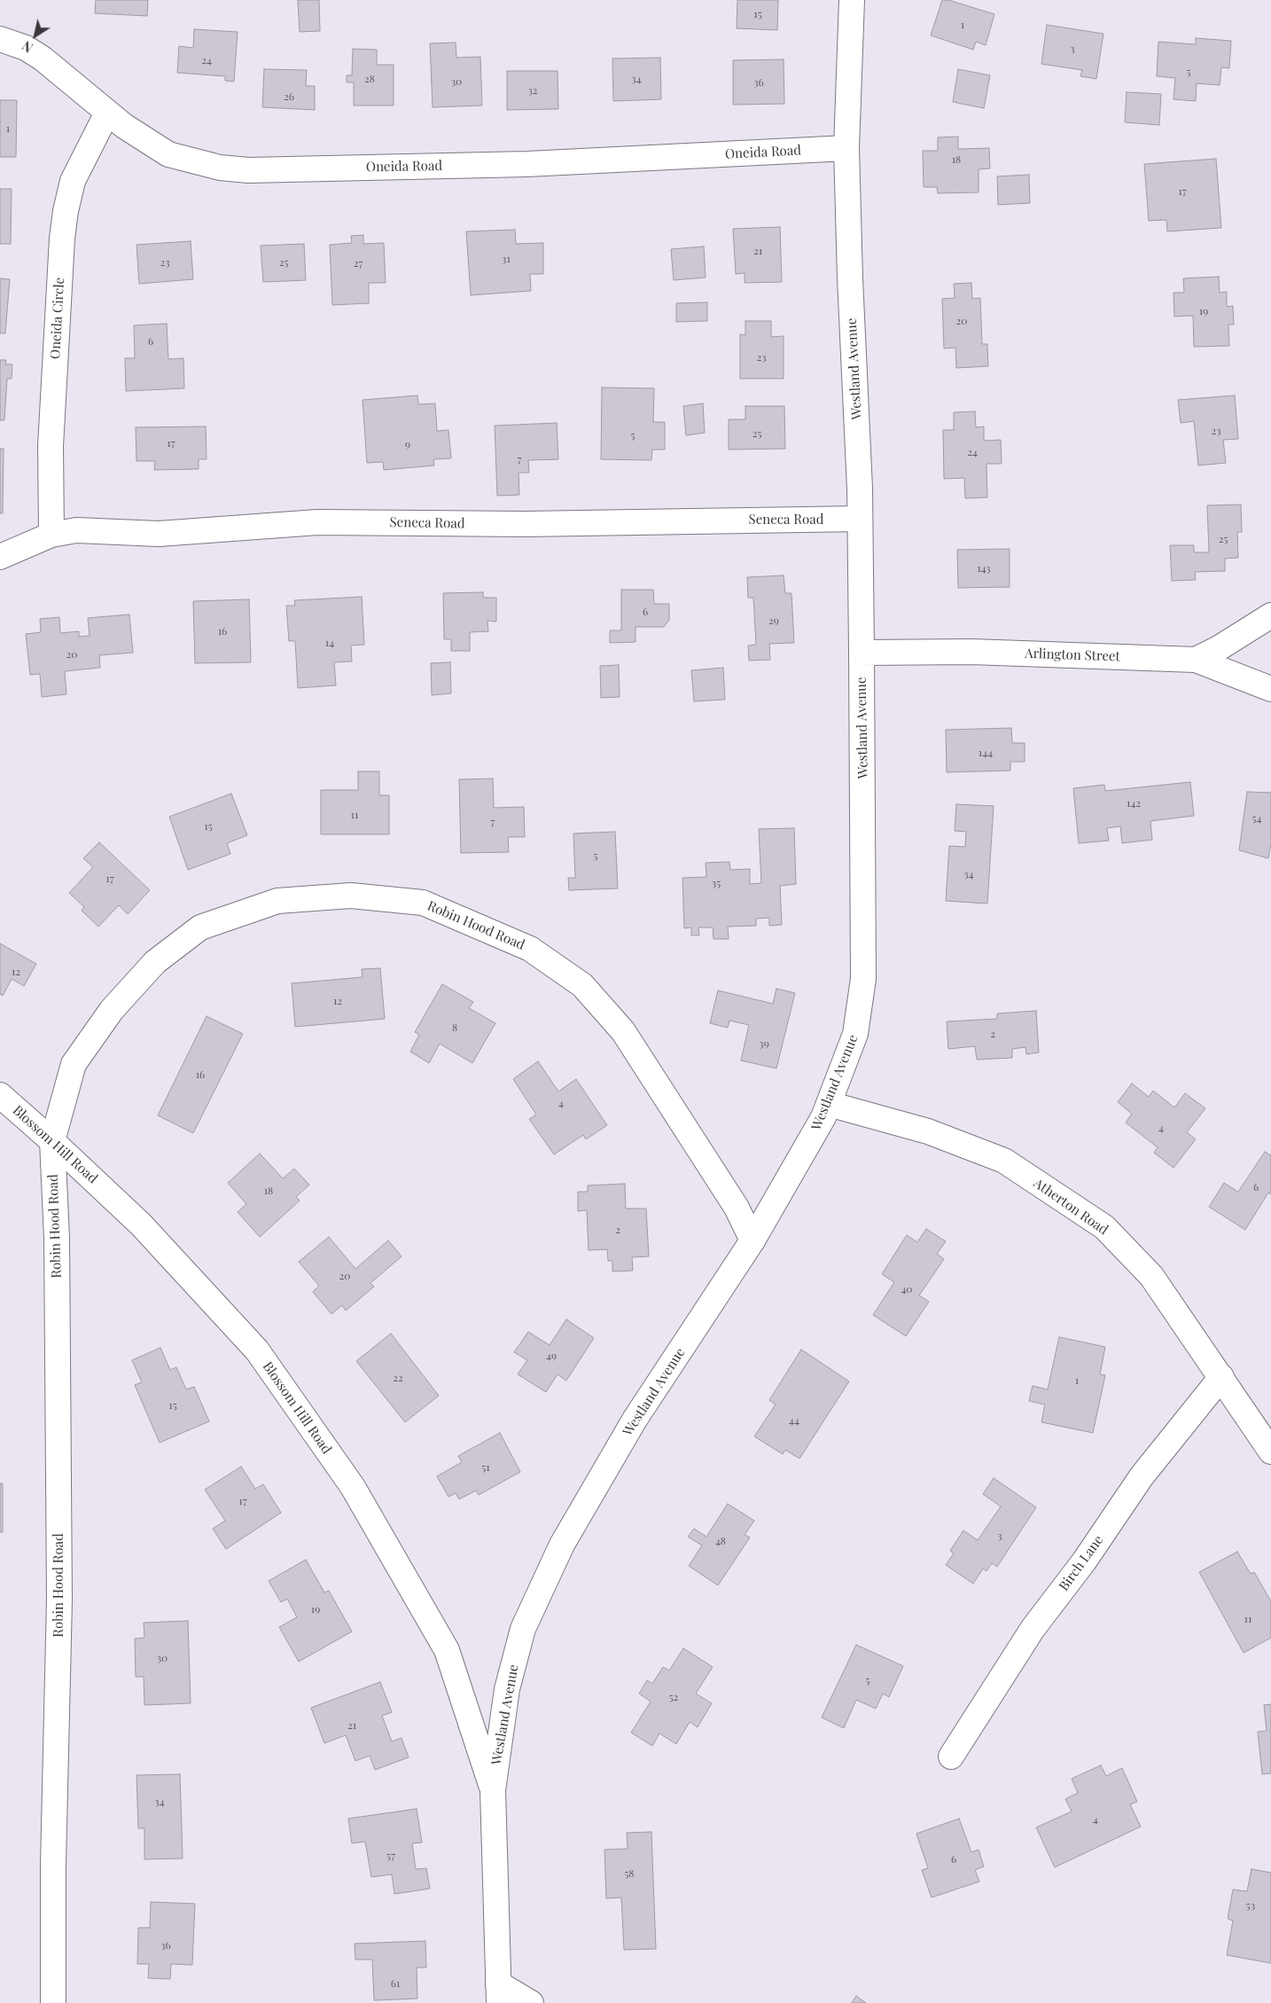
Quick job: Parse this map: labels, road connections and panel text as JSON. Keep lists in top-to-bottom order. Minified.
{"streets":{"street":["Oneida Road","Oneida Circle","Westland Avenue","Seneca Road","Arlington Street","Robin Hood Road","Blossom Hill Road","Atherton Road","Birch Lane"]},"crossings":[["Oneida Road","Oneida Circle"],["Oneida Road","Westland Avenue"],["Oneida Circle","Seneca Road"],["Westland Avenue","Seneca Road"],["Westland Avenue","Arlington Street"],["Westland Avenue","Robin Hood Road"],["Westland Avenue","Blossom Hill Road"],["Westland Avenue","Atherton Road"],["Robin Hood Road","Blossom Hill Road"],["Atherton Road","Birch Lane"]],"house_numbers":["15","1","3","24","5","28","34","30","36","32","26","1","18","17","21","31","23","25","27","19","20","6","23","23","25","5","17","9","24","7","25","143","6","29","16","14","20","144","142","11","54","7","15","5","34","17","35","12","12","8","2","39","16","4","4","6","18","2","20","40","49","22","1","15","44","51","17","3","48","19","11","30","5","52","21","34","4","57","6","58","53","36","61"],"north":"bottom left"}
